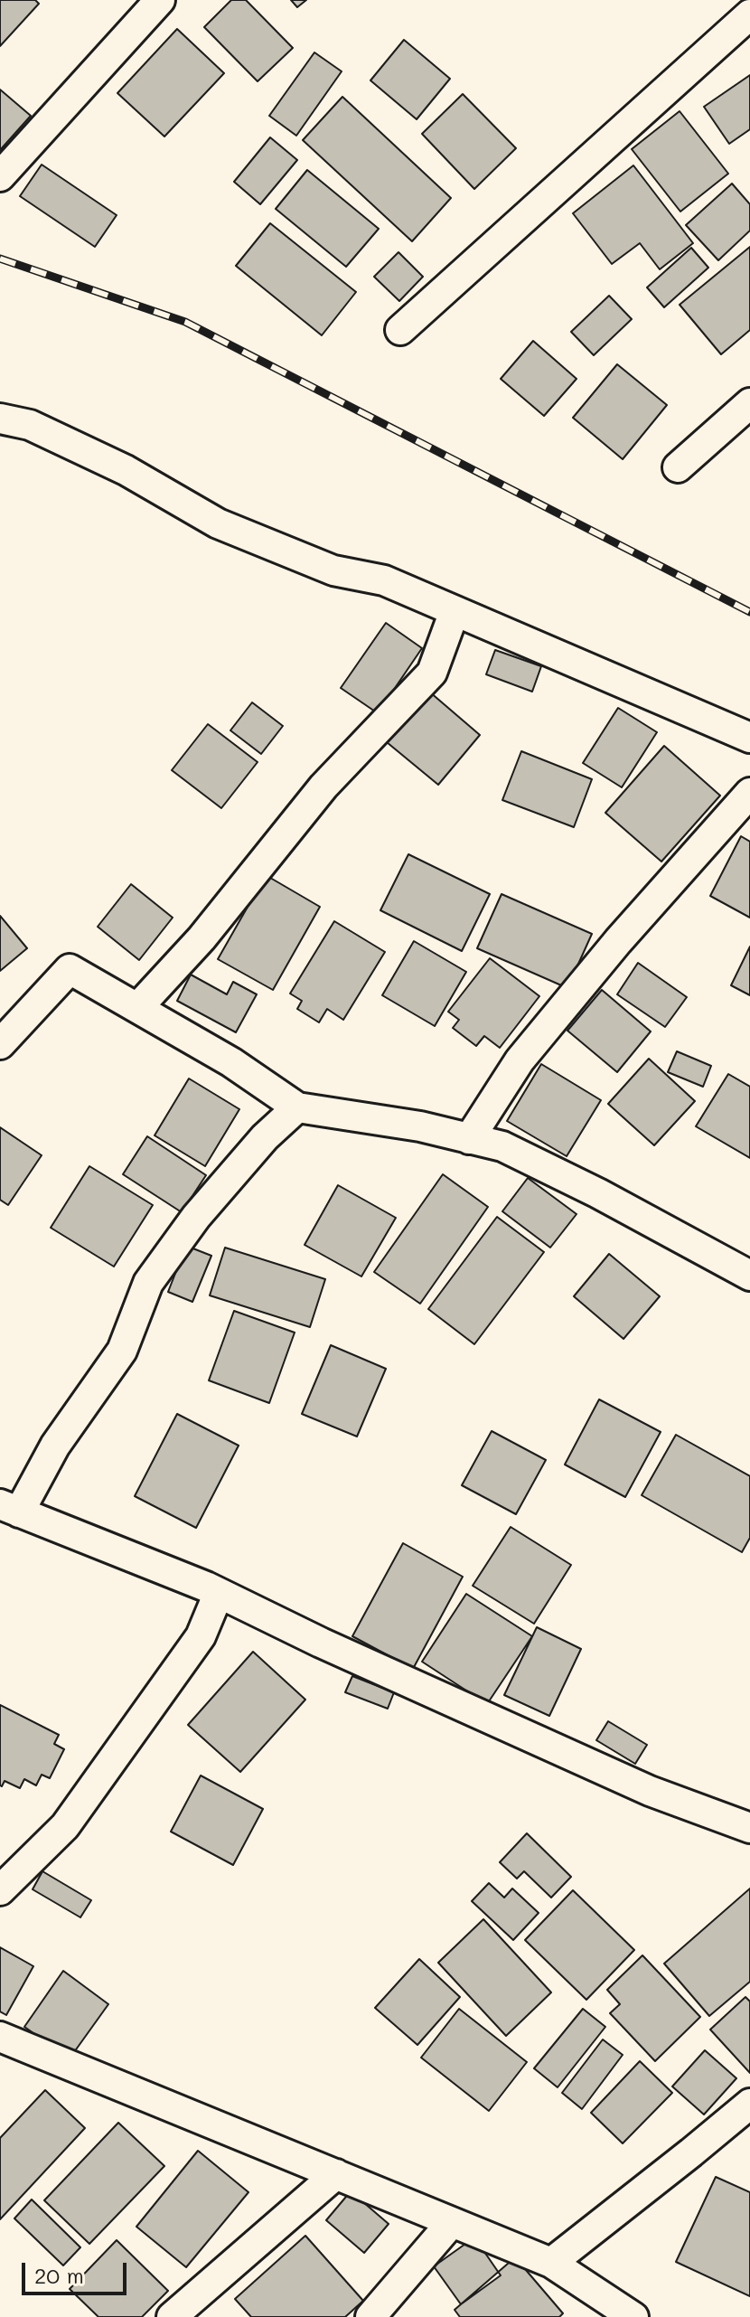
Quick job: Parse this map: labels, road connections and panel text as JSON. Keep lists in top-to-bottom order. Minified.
{"scale_bar":"20 m"}
